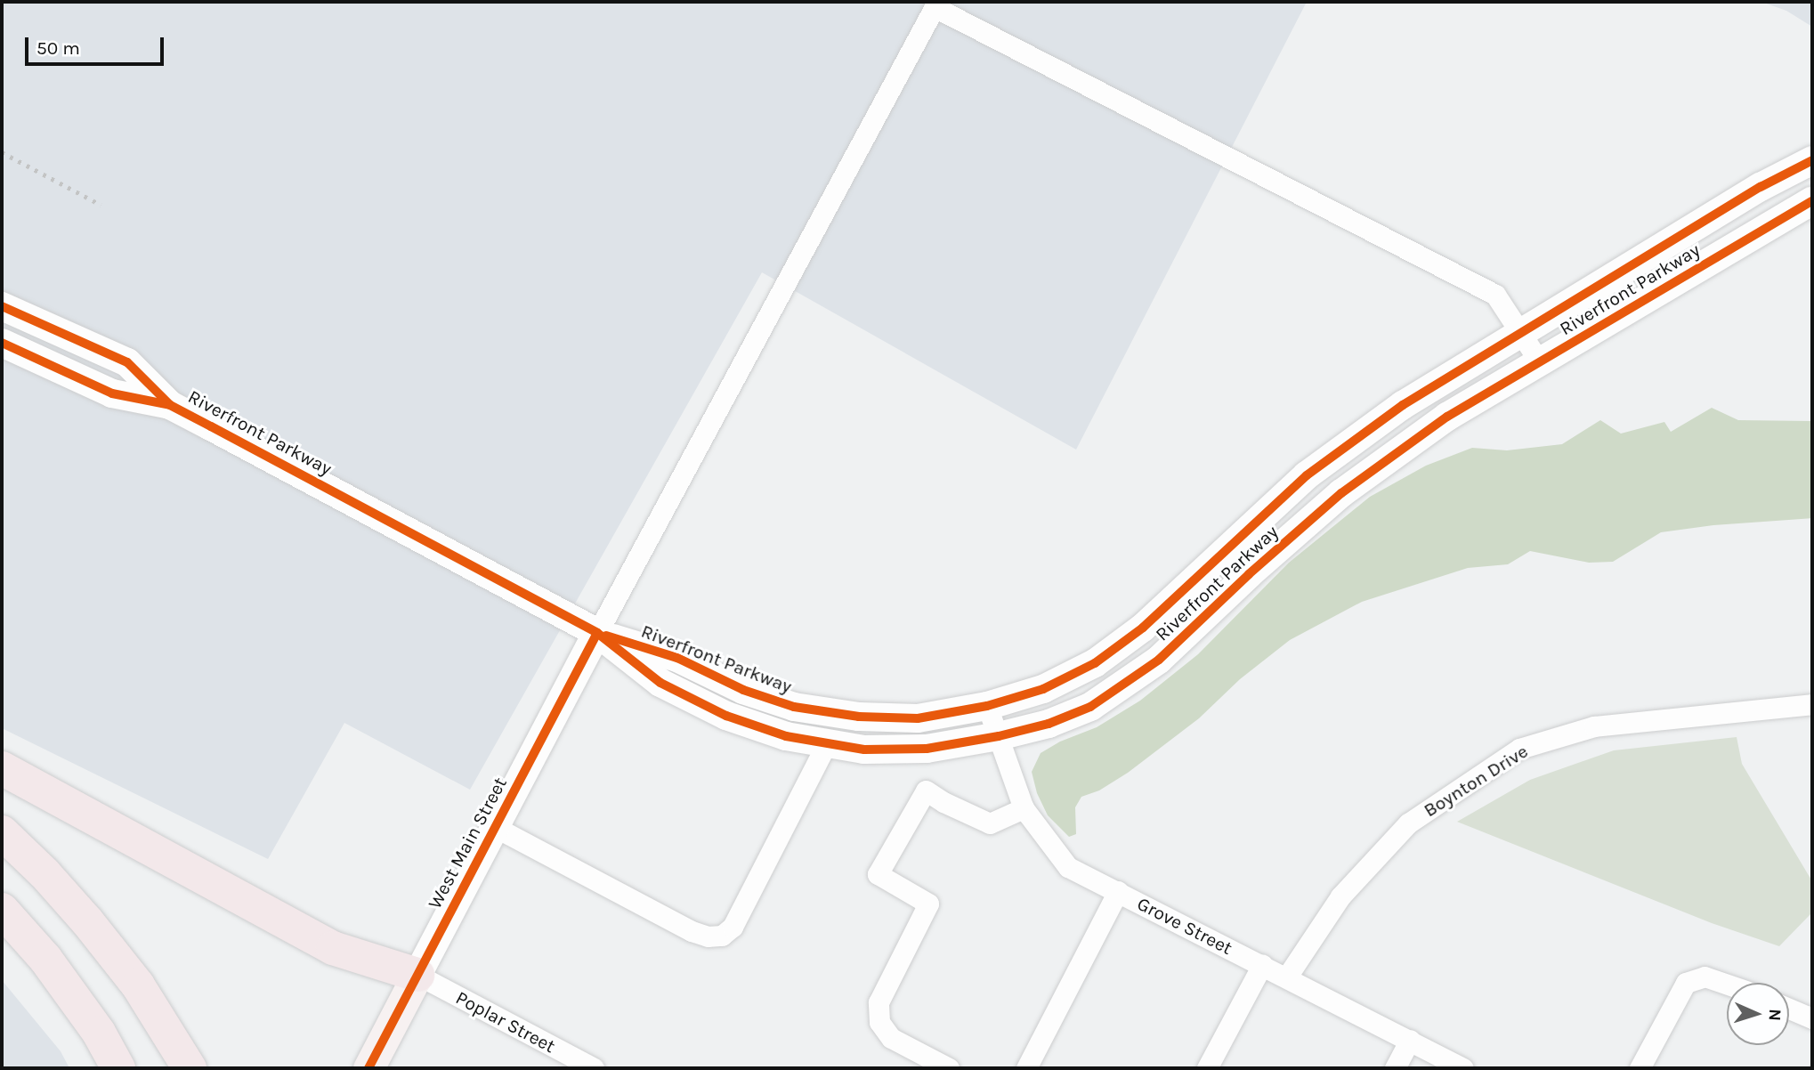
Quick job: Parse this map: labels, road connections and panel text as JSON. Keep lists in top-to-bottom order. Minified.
{"streets":{"main road":["Riverfront Parkway","West Main Street"],"street":["Boynton Drive","Grove Street","Poplar Street"]},"crossings":[["Riverfront Parkway","West Main Street"],["Riverfront Parkway","Grove Street"],["Boynton Drive","Grove Street"],["West Main Street","Poplar Street"]],"scale_bar":"50 m","north":"right"}
